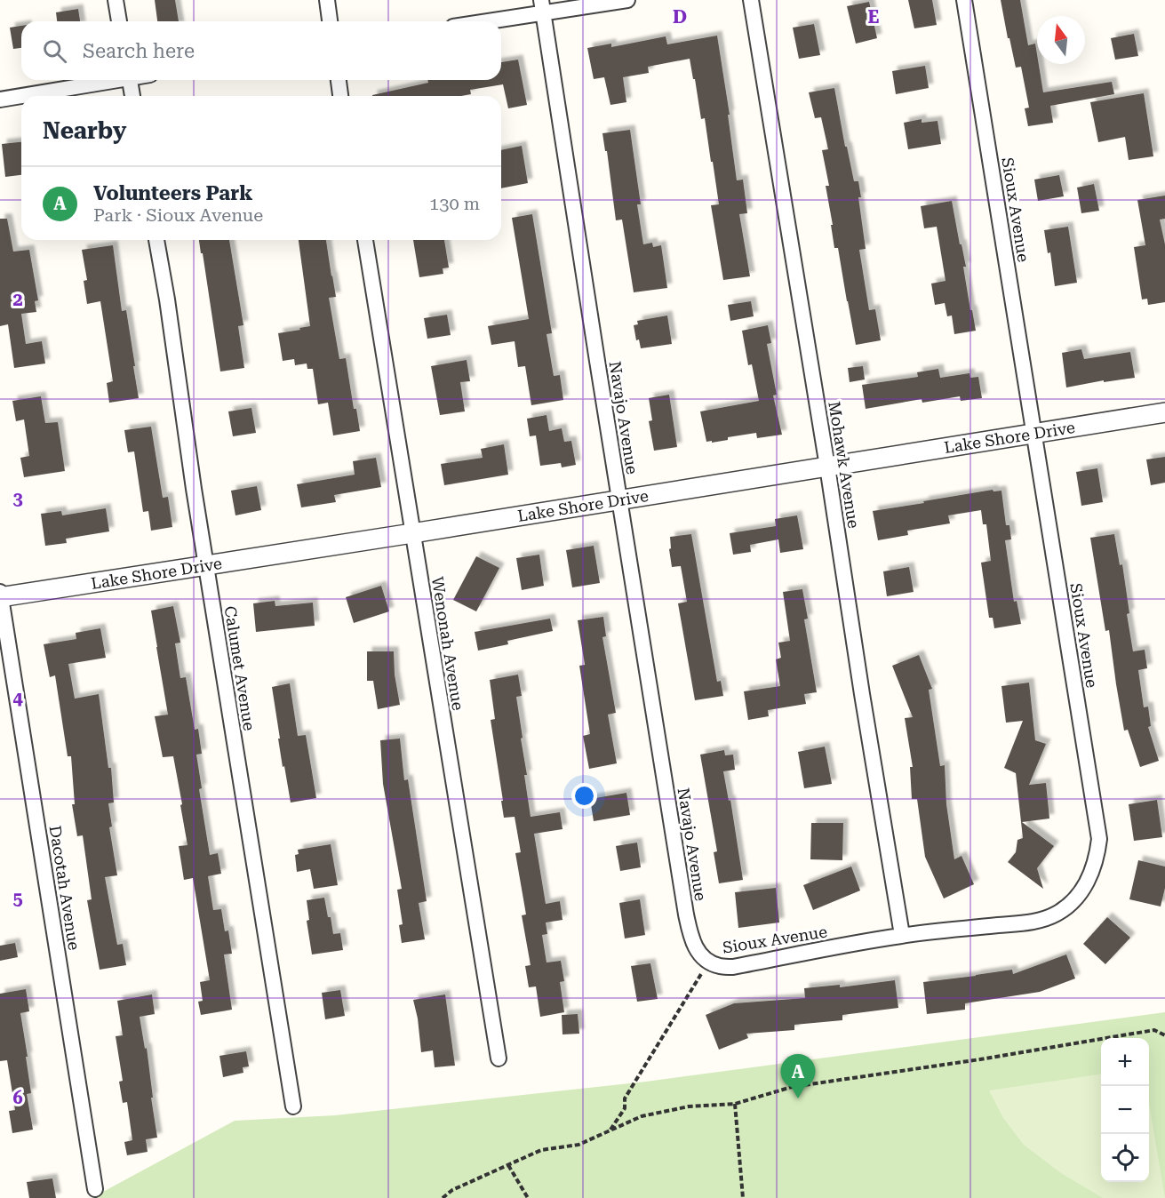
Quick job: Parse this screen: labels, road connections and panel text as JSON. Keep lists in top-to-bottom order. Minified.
{"streets":{"street":["Sioux Avenue","Navajo Avenue","Lake Shore Drive","Mohawk Avenue","Wenonah Avenue","Calumet Avenue","Dacotah Avenue"]},"crossings":[["Sioux Avenue","Navajo Avenue"],["Sioux Avenue","Lake Shore Drive"],["Sioux Avenue","Mohawk Avenue"],["Navajo Avenue","Lake Shore Drive"],["Lake Shore Drive","Mohawk Avenue"],["Lake Shore Drive","Wenonah Avenue"],["Lake Shore Drive","Calumet Avenue"],["Lake Shore Drive","Dacotah Avenue"]],"north":"top","page":{"search":"Search here","heading":"Nearby","list":[{"mark":"A","name":"Volunteers Park","note":"Park · Sioux Avenue","value":"130 m"}],"map_buttons":["+","−"],"pins":"A"},"grid":{"columns":["D","E"],"rows":["2","3","4","5","6"]}}
